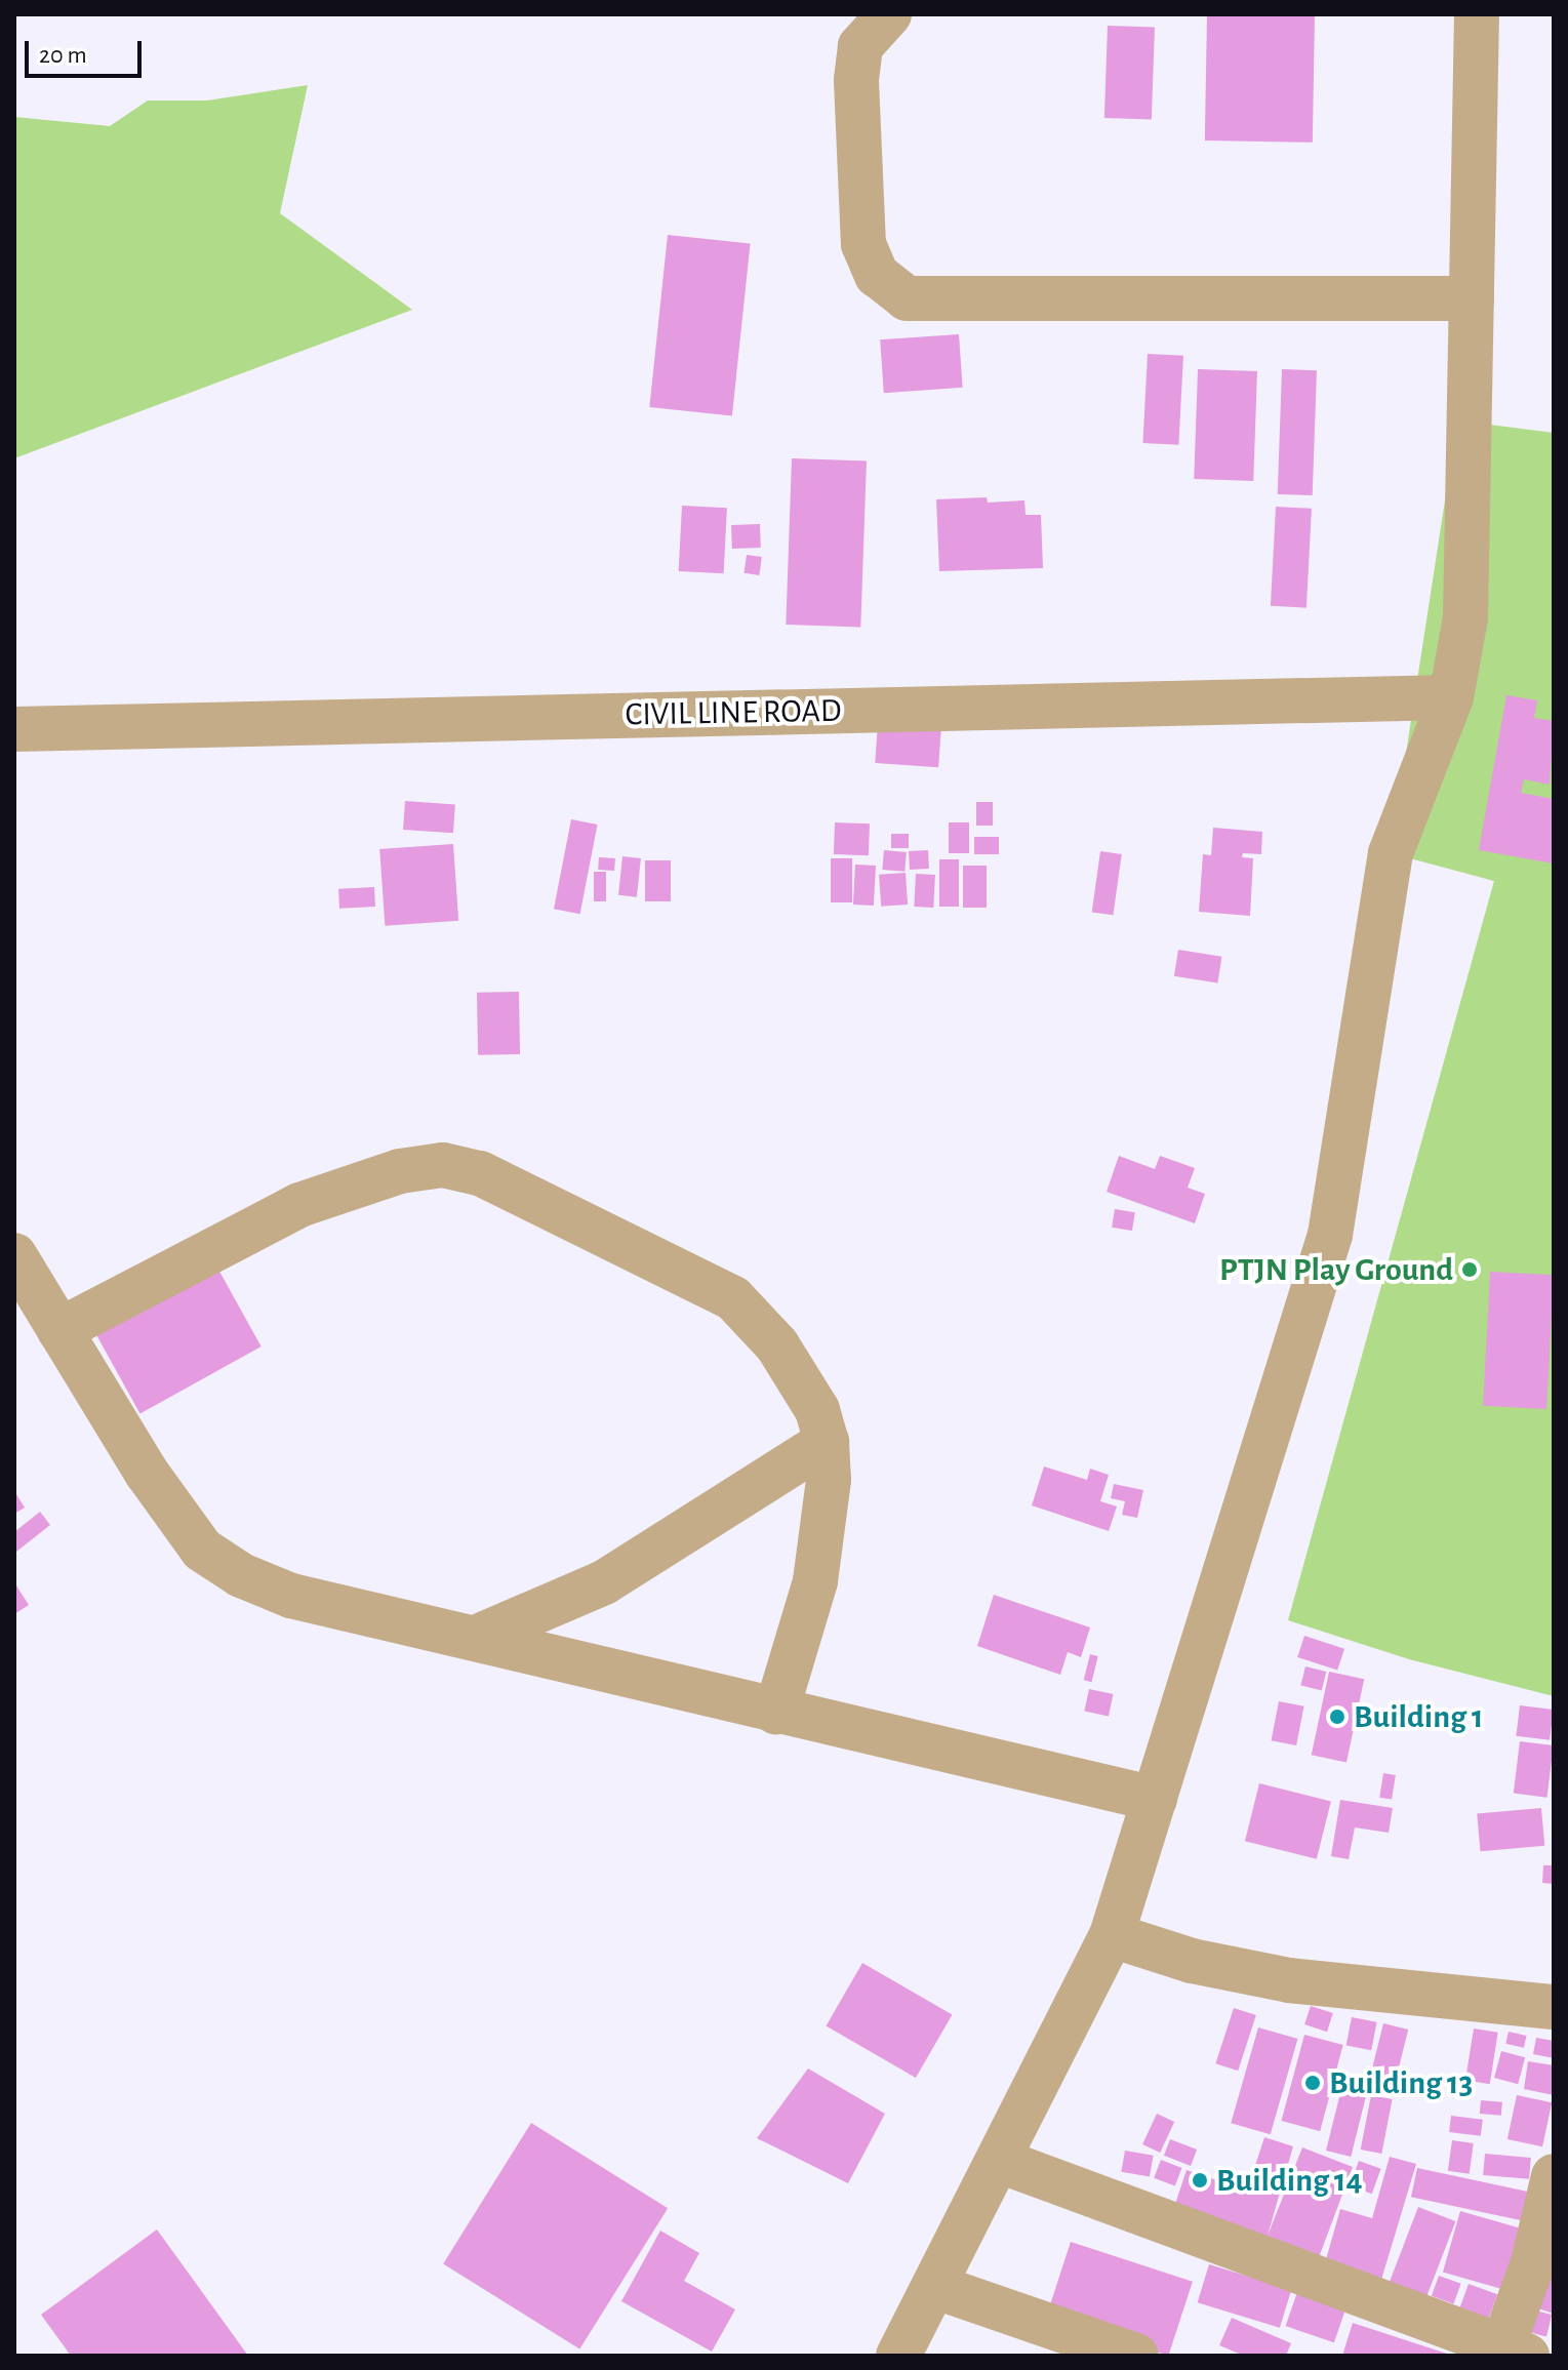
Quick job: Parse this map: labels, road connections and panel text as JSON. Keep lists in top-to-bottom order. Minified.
{"streets":{"street":["CIVIL LINE ROAD"]},"places":["PTJN Play Ground","Building 1","Building 13","Building 14"],"scale_bar":"20 m"}
